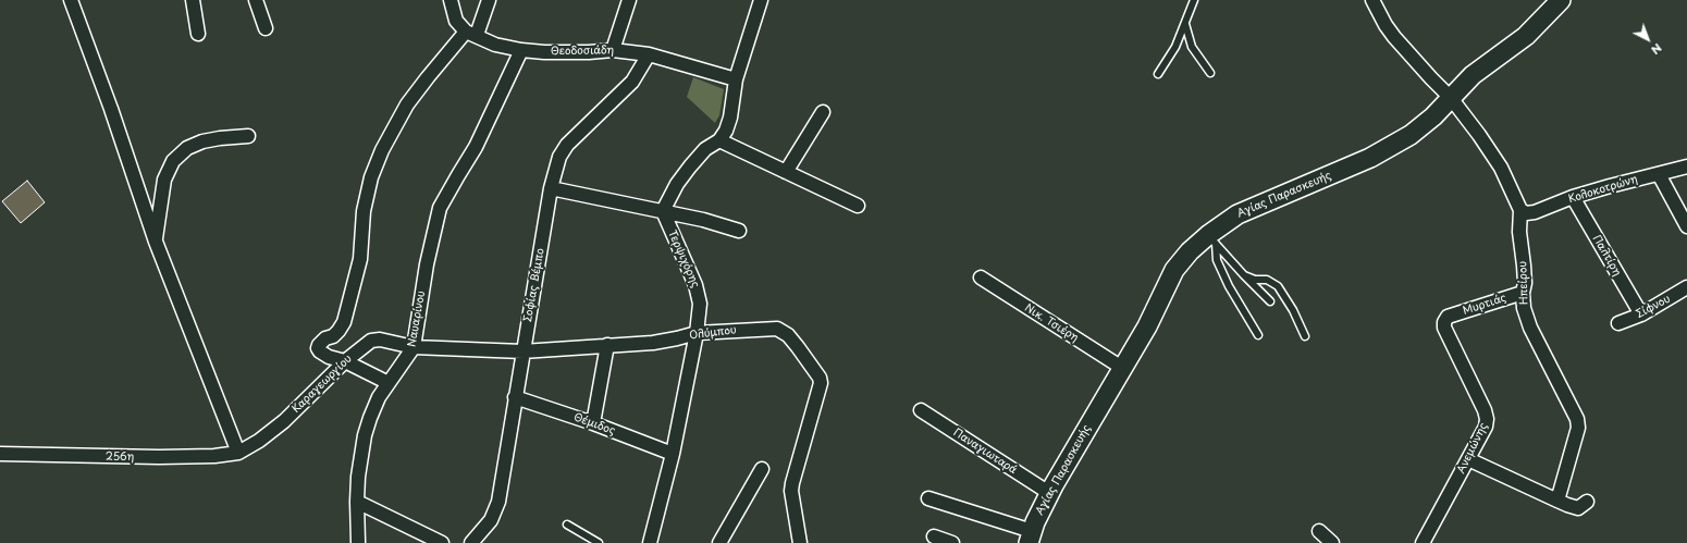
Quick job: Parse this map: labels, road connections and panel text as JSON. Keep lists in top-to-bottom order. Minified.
{"streets":{"street":["Θεοδοσιάδη","Κολοκοτρώνη","Αγίας Παρασκευής","Παλτίρη","Τερψιχόρης","Ηπείρου","Σοφίας Βέμπο","Μυρτιάς","Σίφνου","Ναυαρίνου","Νικ. Τσιέρη","Ολύμπου","Καραγεωργίου","Θέμιδος","Ανεμώνης","Παναγιωταρά","256η"]},"crossings":[["Θεοδοσιάδη","Σοφίας Βέμπο"],["Θεοδοσιάδη","Ναυαρίνου"],["Κολοκοτρώνη","Παλτίρη"],["Κολοκοτρώνη","Ηπείρου"],["Αγίας Παρασκευής","Ηπείρου"],["Αγίας Παρασκευής","Νικ. Τσιέρη"],["Αγίας Παρασκευής","Παναγιωταρά"],["Παλτίρη","Σίφνου"],["Τερψιχόρης","Ολύμπου"],["Τερψιχόρης","Θέμιδος"],["Ηπείρου","Μυρτιάς"],["Σοφίας Βέμπο","Ολύμπου"],["Σοφίας Βέμπο","Θέμιδος"],["Μυρτιάς","Ανεμώνης"],["Ναυαρίνου","Ολύμπου"],["Ναυαρίνου","Καραγεωργίου"],["Ολύμπου","Καραγεωργίου"],["Καραγεωργίου","256η"]],"north":"bottom right"}
